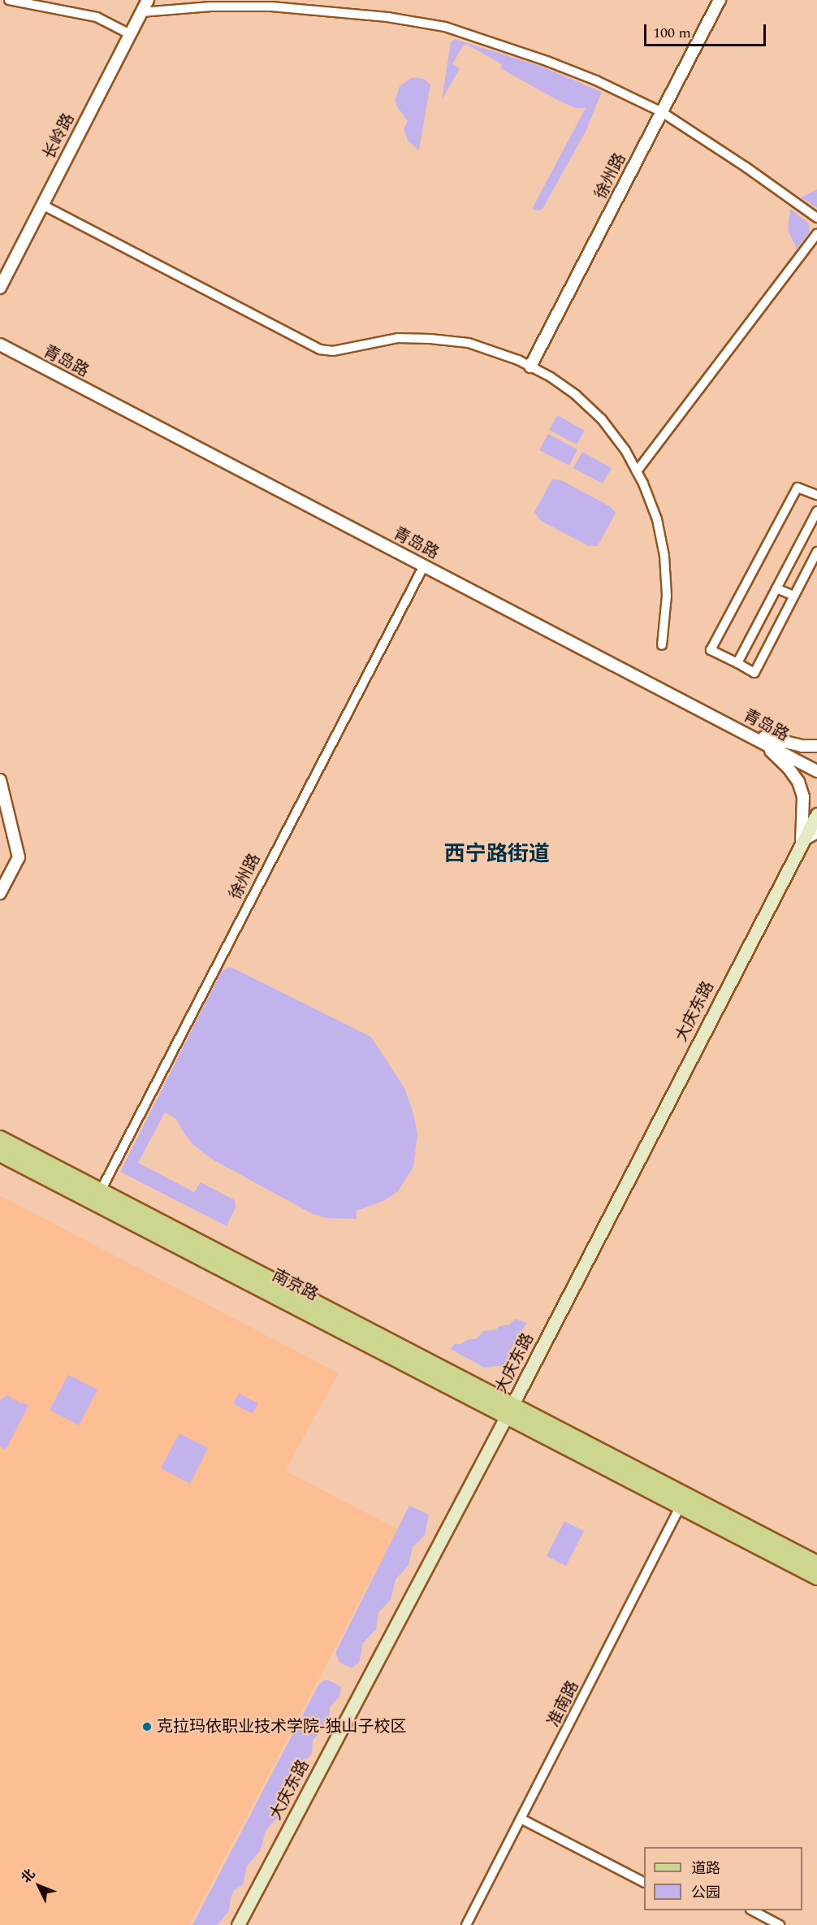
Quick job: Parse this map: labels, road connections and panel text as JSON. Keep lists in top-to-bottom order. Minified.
{"streets":{"main road":["大庆东路","南京路"],"street":["长岭路","徐州路","青岛路","准南路"]},"crossings":[["徐州路","青岛路"],["徐州路","南京路"],["大庆东路","南京路"],["南京路","准南路"]],"districts":["西宁路街道"],"places":["克拉玛依职业技术学院-独山子校区"],"legend":["道路","公园"],"scale_bar":"100 m","north":"top left"}
